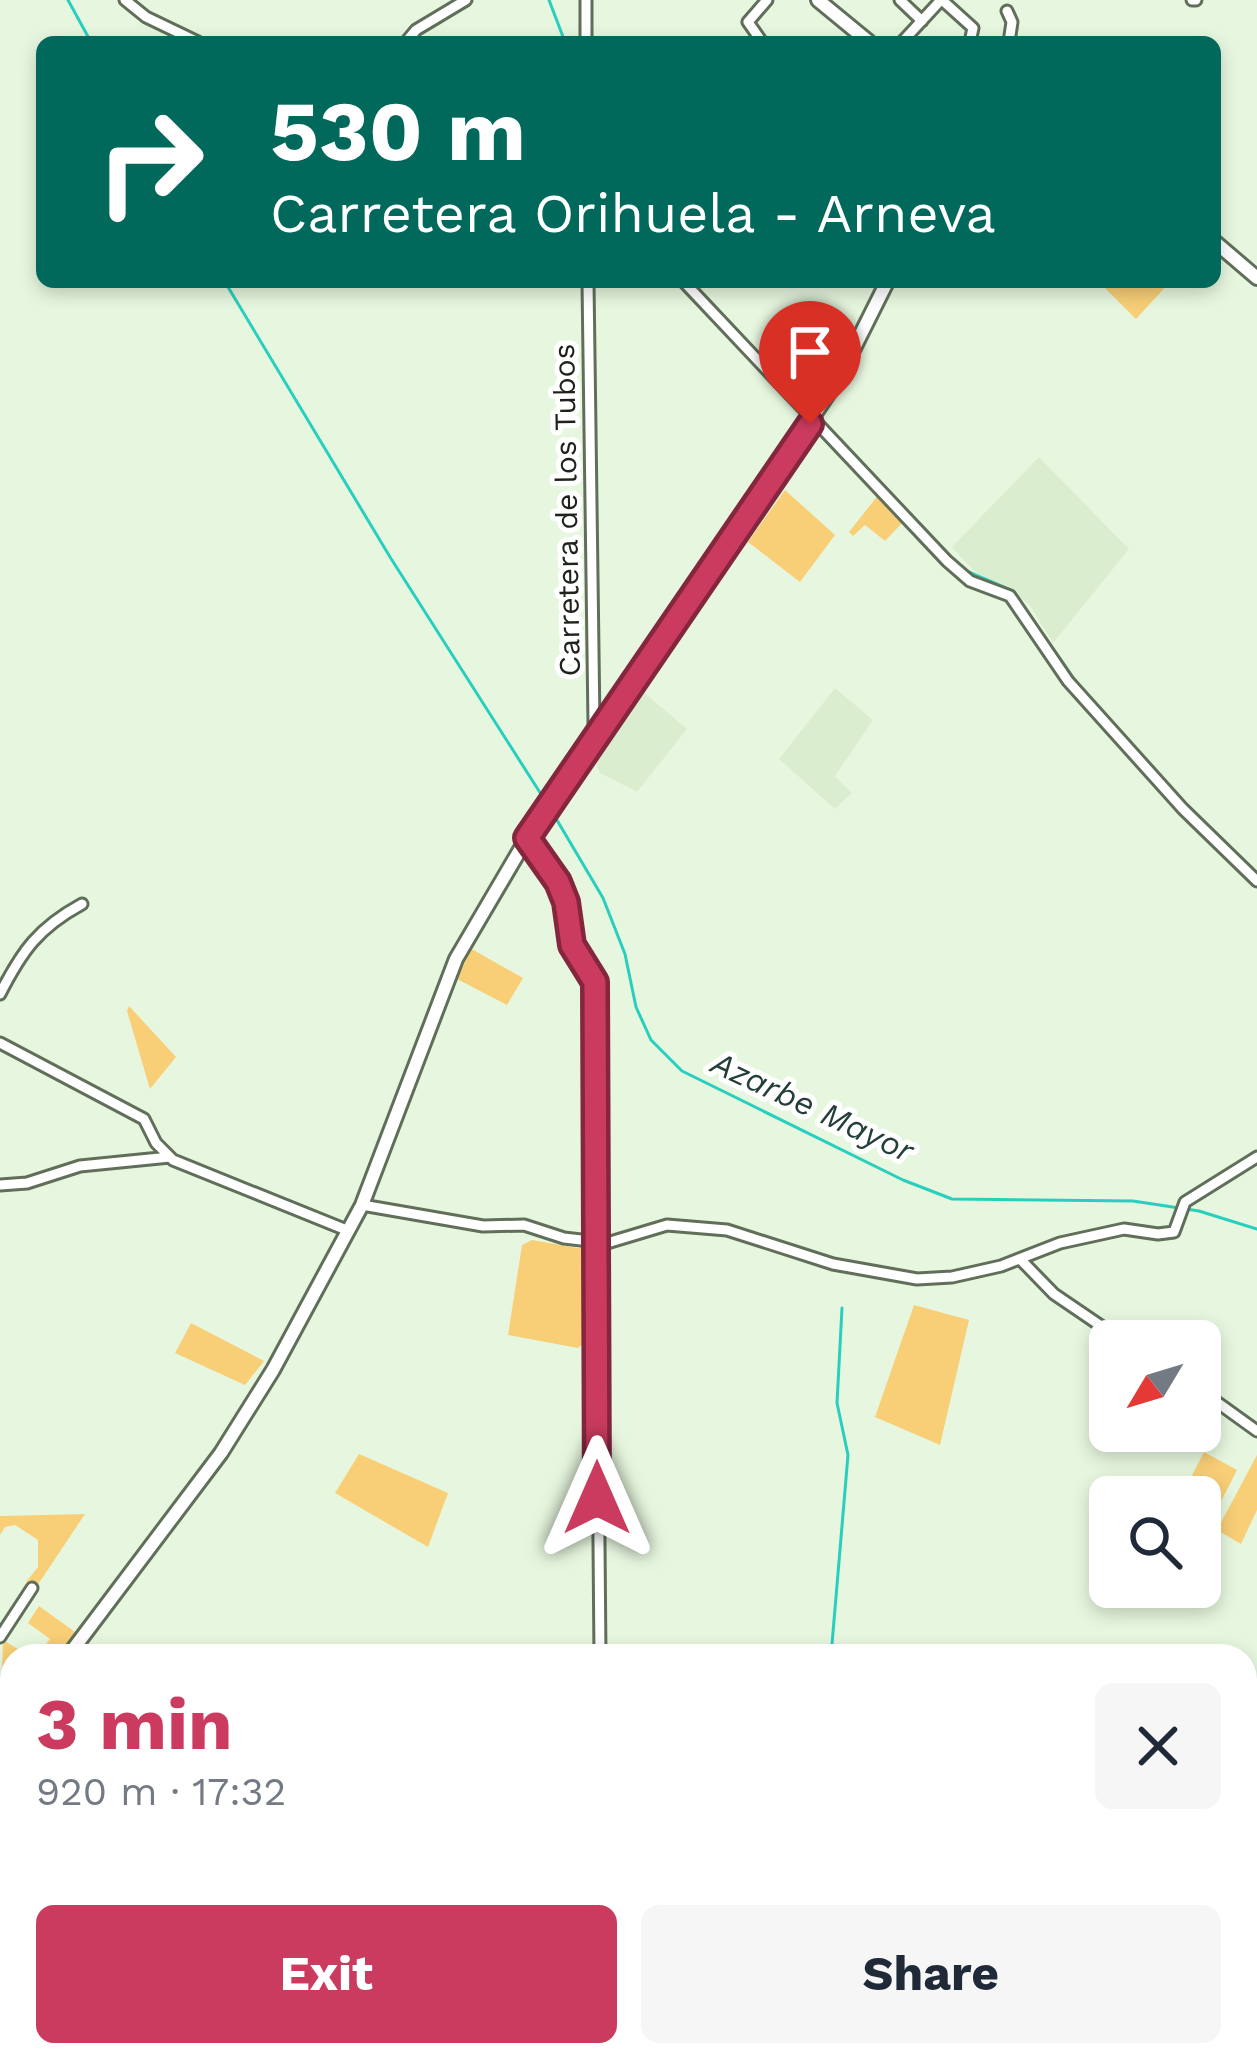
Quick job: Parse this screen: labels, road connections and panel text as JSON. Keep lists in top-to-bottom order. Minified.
{"streets":{"street":["Carretera de los Tubos"]},"water":["Azarbe Mayor"],"north":"bottom left","page":{"turn":["530 m","Carretera Orihuela - Arneva"],"heading":["3 min","920 m · 17:32"],"buttons":["Exit","Share"]}}
